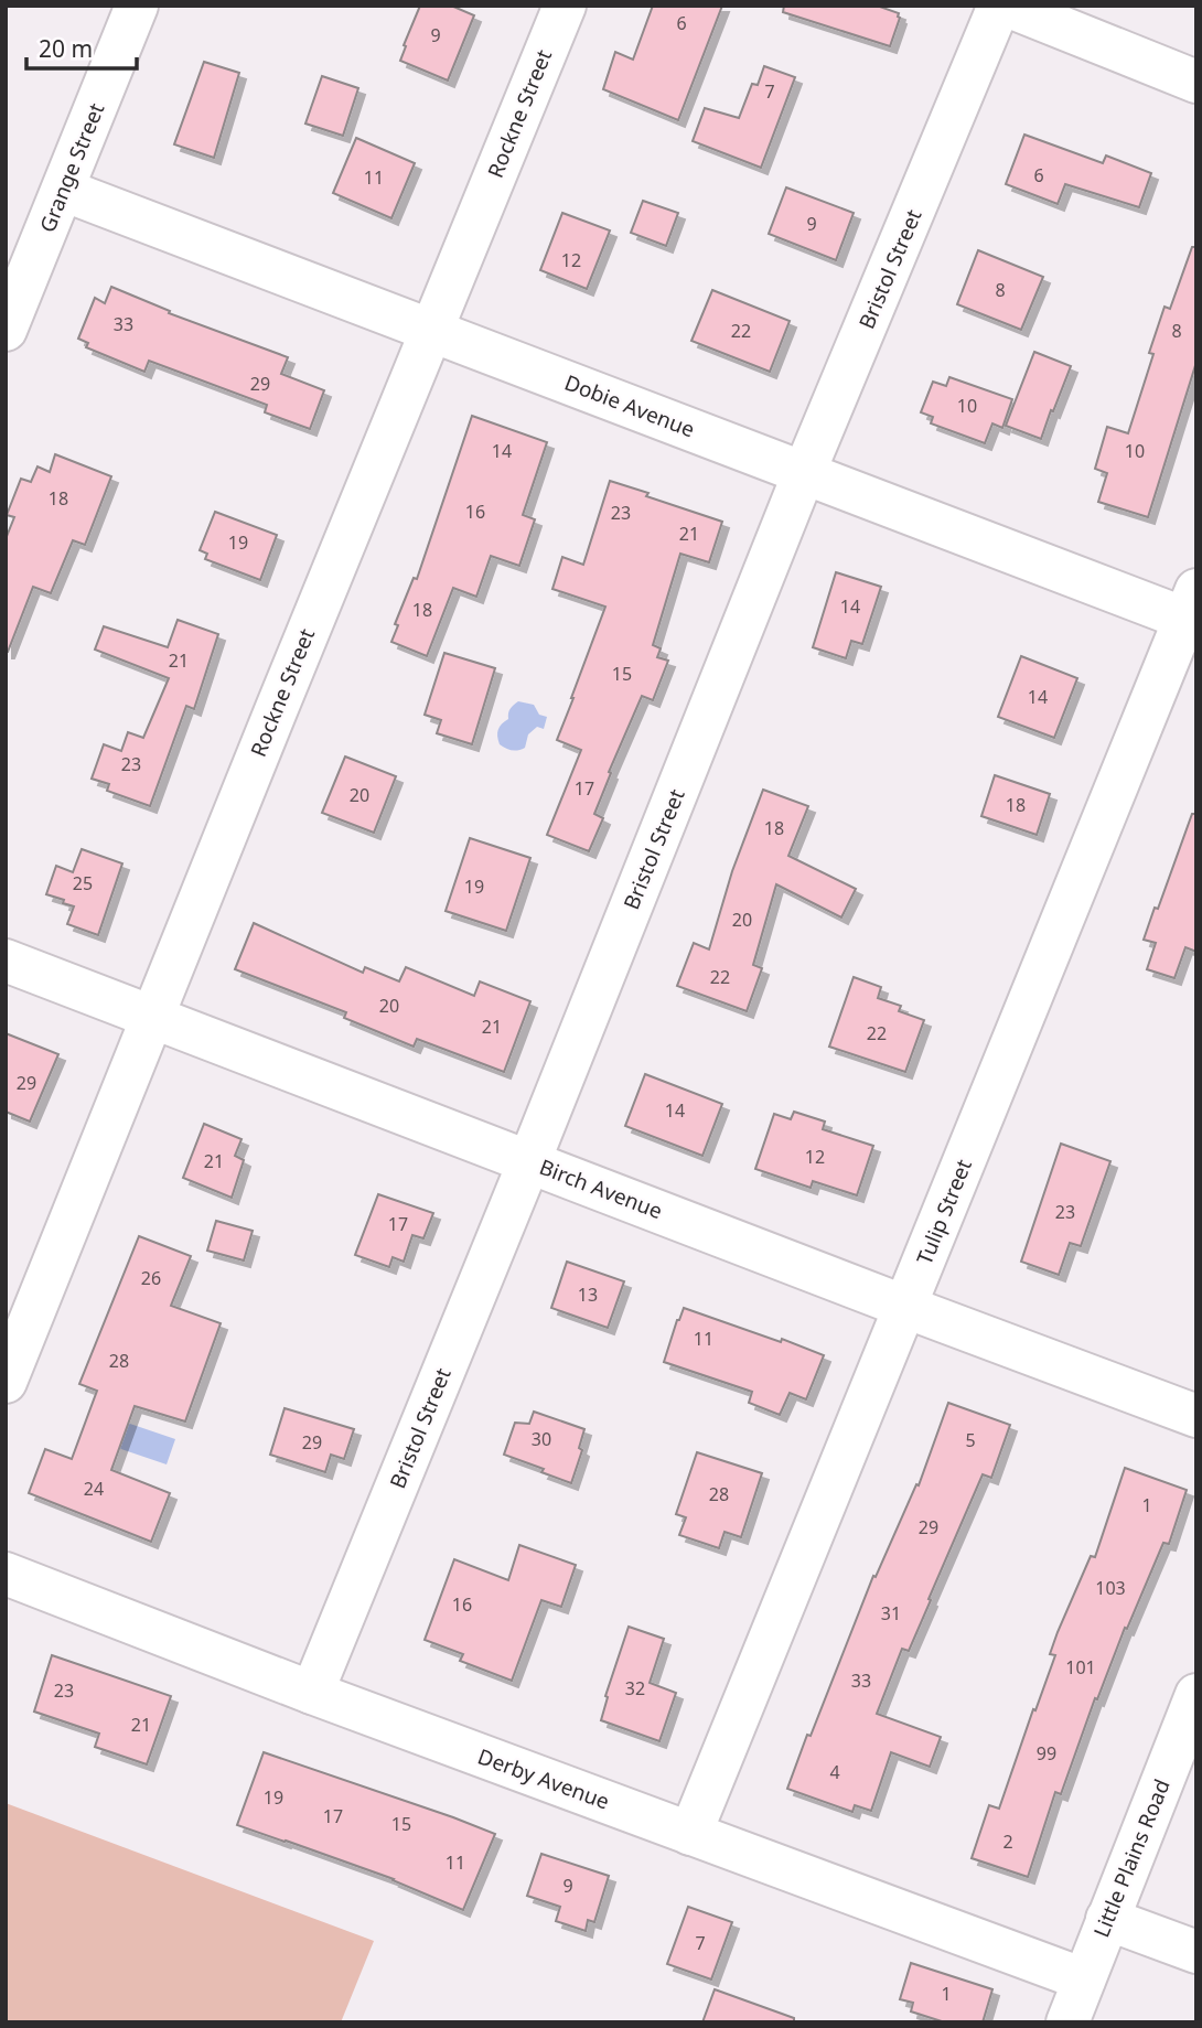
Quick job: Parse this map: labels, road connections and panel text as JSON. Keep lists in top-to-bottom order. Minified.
{"streets":{"street":["Rockne Street","Grange Street","Bristol Street","Dobie Avenue","Birch Avenue","Tulip Street","Derby Avenue","Little Plains Road"]},"crossings":[["Rockne Street","Dobie Avenue"],["Rockne Street","Birch Avenue"],["Grange Street","Dobie Avenue"],["Bristol Street","Dobie Avenue"],["Bristol Street","Birch Avenue"],["Bristol Street","Derby Avenue"],["Dobie Avenue","Tulip Street"],["Birch Avenue","Tulip Street"],["Tulip Street","Derby Avenue"],["Derby Avenue","Little Plains Road"]],"house_numbers":["6","9","7","6","11","9","12","8","33","22","8","29","10","14","10","18","16","23","21","19","14","18","21","15","14","23","17","20","18","18","25","19","20","22","20","21","22","29","14","12","21","23","17","26","13","11","28","30","5","29","24","28","1","29","103","16","31","101","33","32","23","21","99","4","19","17","15","2","11","9","7","1"],"scale_bar":"20 m"}
